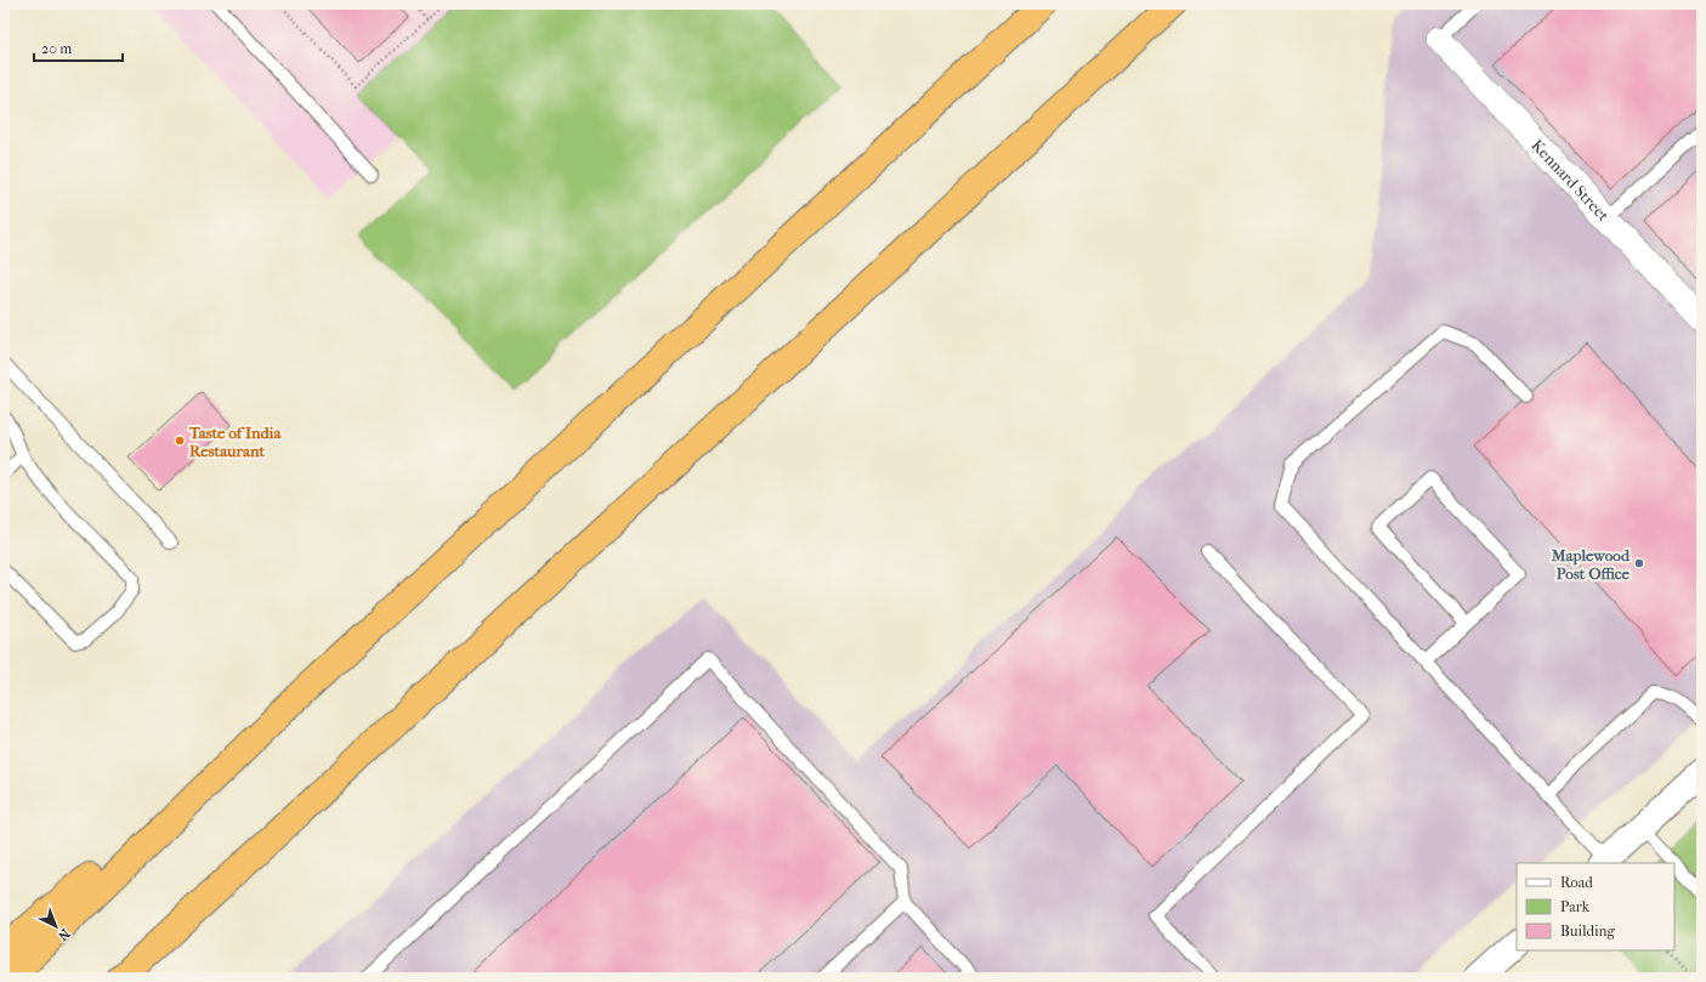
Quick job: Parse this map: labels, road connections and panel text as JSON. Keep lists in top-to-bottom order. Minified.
{"streets":{"street":["Kennard Street"]},"places":["Taste of India Restaurant","Maplewood Post Office"],"legend":["Road","Park","Building"],"scale_bar":"20 m","north":"bottom right"}
